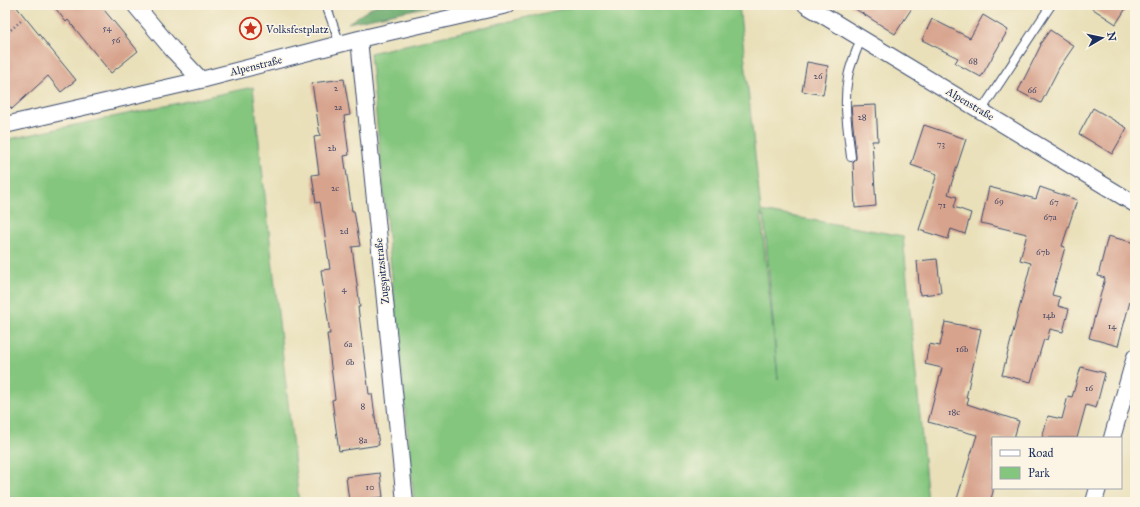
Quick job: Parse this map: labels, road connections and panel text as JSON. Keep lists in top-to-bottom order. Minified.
{"streets":{"street":["Alpenstraße","Zugspitzstraße"]},"crossings":[["Alpenstraße","Zugspitzstraße"]],"places":{"place":["Volksfestplatz"]},"house_numbers":["54","56","68","26","2","66","2a","28","73","2b","2c","69","67","71","67a","2d","67b","4","14b","14","6a","16b","6b","16","8","18c","8a","10"],"legend":["Road","Park"],"north":"right"}
